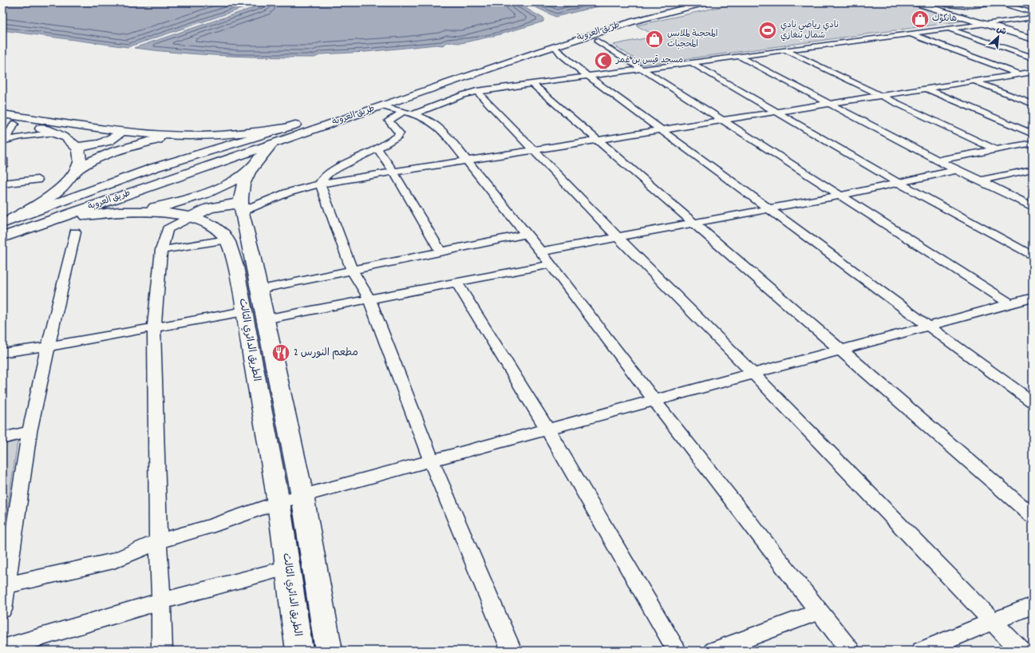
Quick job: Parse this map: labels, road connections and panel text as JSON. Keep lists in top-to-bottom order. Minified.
{"streets":{"main road":["طريق العروبة","الطريق الدائري الثالث"]},"crossings":[["طريق العروبة","الطريق الدائري الثالث"]],"places":{"shop":["هانكوك","المحجبة لملابس المحجبات"],"sports":["نادي رياضي نادي شمال بنغازي"],"mosque":["مسجد قيس بن عُمر"],"restaurant":["مطعم النورس 2"]},"north":"top right"}
